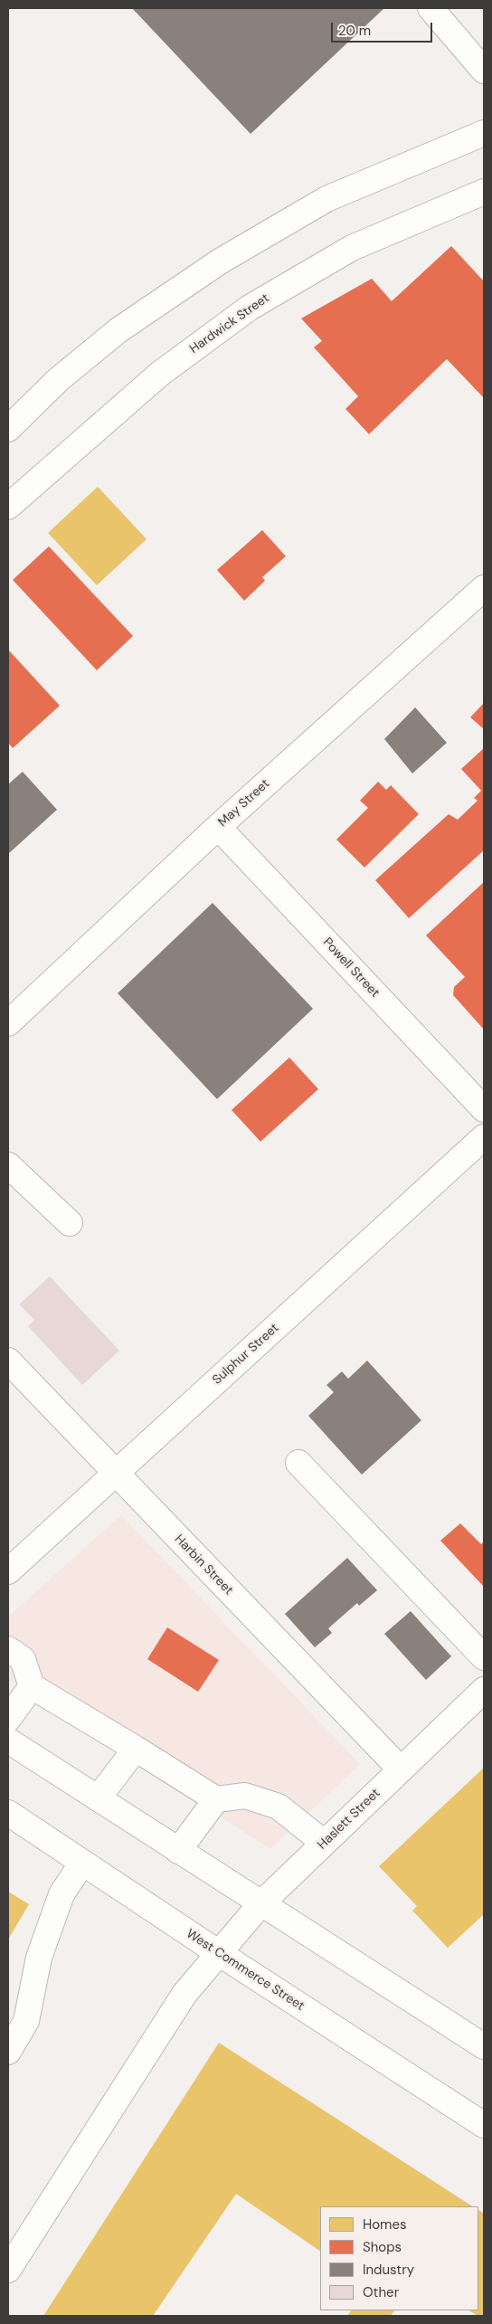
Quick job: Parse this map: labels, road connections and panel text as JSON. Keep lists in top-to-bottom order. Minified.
{"streets":{"street":["Hardwick Street","May Street","Powell Street","Sulphur Street","Harbin Street","Haslett Street","West Commerce Street"]},"crossings":[["May Street","Powell Street"],["Sulphur Street","Harbin Street"],["Harbin Street","Haslett Street"],["Haslett Street","West Commerce Street"]],"legend":["Homes","Shops","Industry","Other"],"scale_bar":"20 m"}
